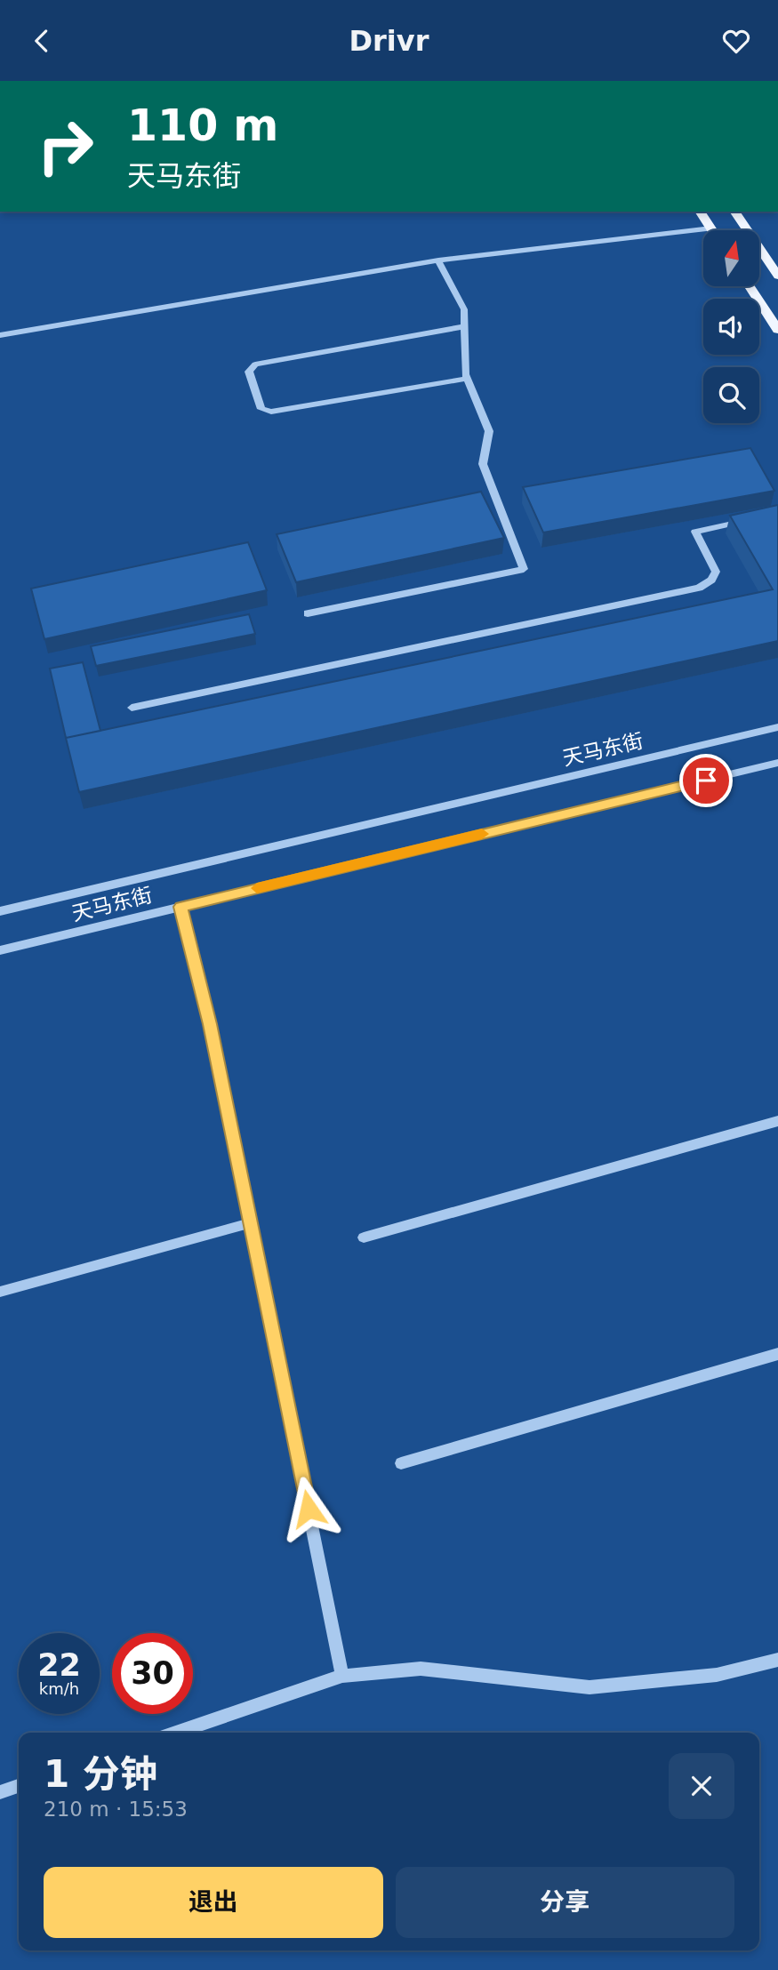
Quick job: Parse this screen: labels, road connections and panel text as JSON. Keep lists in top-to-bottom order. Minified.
{"streets":{"street":["天马东街"]},"north":"top","page":{"header":"Drivr","turn":["110 m","天马东街"],"speed":"22 km/h","limit":"30","heading":["1 分钟","210 m · 15:53"],"buttons":["退出","分享"]}}
